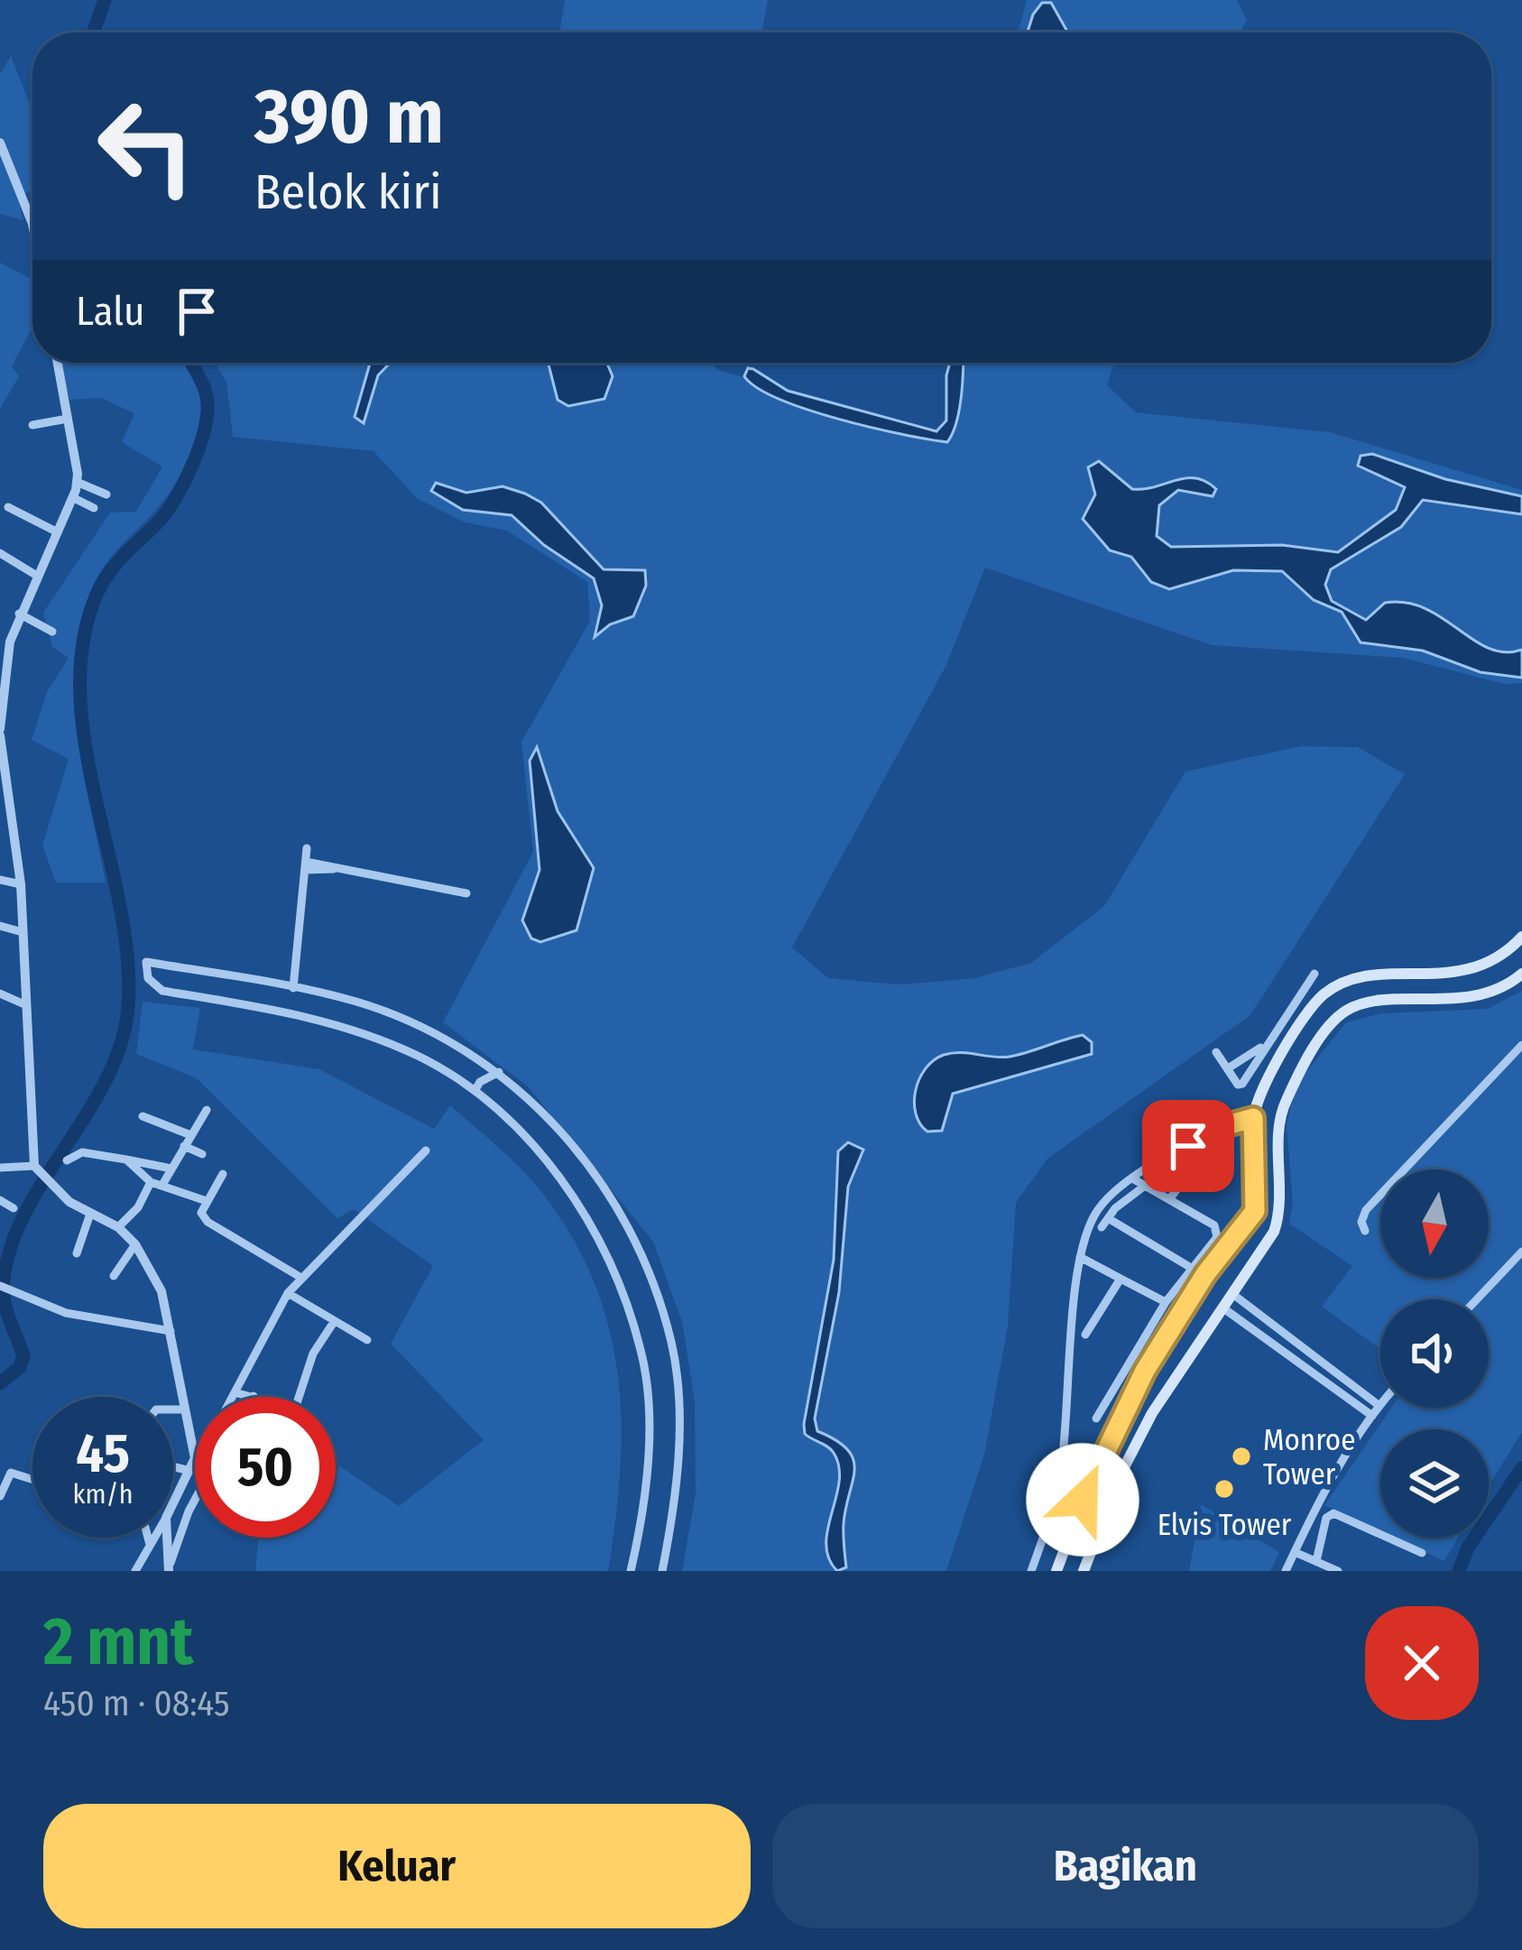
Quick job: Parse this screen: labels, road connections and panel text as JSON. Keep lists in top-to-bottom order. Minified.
{"places":["Monroe Tower","Elvis Tower"],"north":"bottom","page":{"turn":["390 m","Belok kiri"],"then":"Lalu","speed":"45 km/h","limit":"50","heading":["2 mnt","450 m · 08:45"],"buttons":["Keluar","Bagikan"]}}
